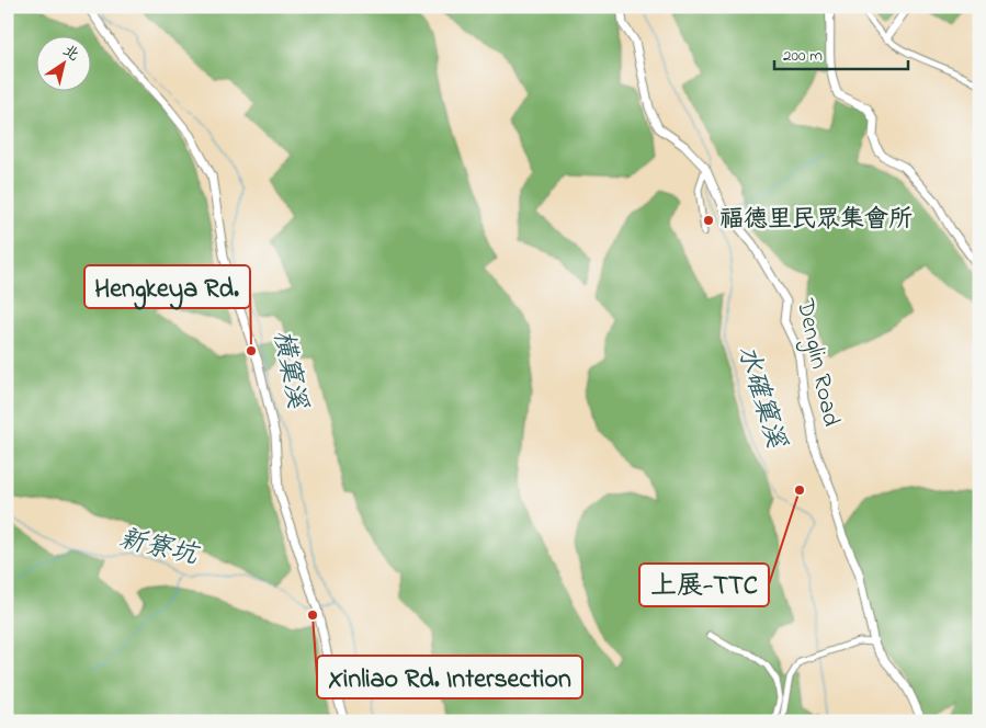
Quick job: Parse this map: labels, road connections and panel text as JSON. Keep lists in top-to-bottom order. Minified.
{"streets":{"street":["Denglin Road"]},"water":["橫窠溪","水確窠溪","新寮坑"],"places":["福德里民眾集會所","Hengkeya Rd.","上展-TTC","Xinliao Rd. Intersection"],"scale_bar":"200 m","north":"top right"}
